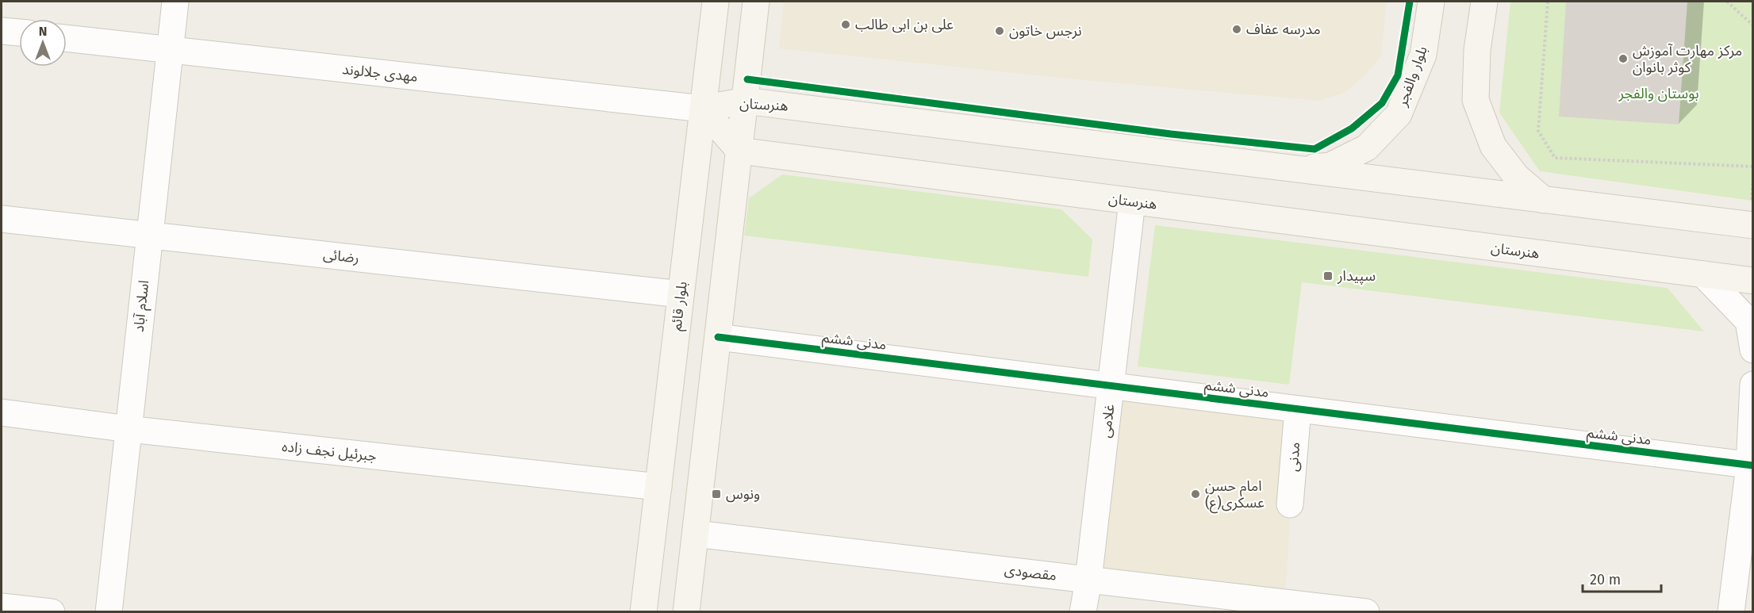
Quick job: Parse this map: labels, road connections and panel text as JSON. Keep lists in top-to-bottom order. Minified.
{"streets":{"main road":["بلوار والفجر","هنرستان","بلوار قائم"],"street":["مهدی جلالوند","رضائی","اسلام آباد","مدنی ششم","غلامی","جبرئیل نجف زاده","مدنی","مقصودی"]},"crossings":[["مهدی جلالوند","هنرستان"],["مهدی جلالوند","اسلام آباد"],["مهدی جلالوند","بلوار قائم"],["بلوار والفجر","هنرستان"],["هنرستان","بلوار قائم"],["هنرستان","غلامی"],["رضائی","اسلام آباد"],["رضائی","بلوار قائم"],["اسلام آباد","جبرئیل نجف زاده"],["بلوار قائم","جبرئیل نجف زاده"],["مدنی ششم","غلامی"],["مدنی ششم","مدنی"],["غلامی","مقصودی"]],"parks":["بوستان والفجر"],"places":{"other":["علی بن ابی طالب","مدرسه عفاف","نرجس خاتون","مرکز مهارت آموزش کوثر بانوان","امام حسن عسکری(ع)"],"transit":["سپیدار","ونوس"]},"scale_bar":"20 m","north":"top"}
